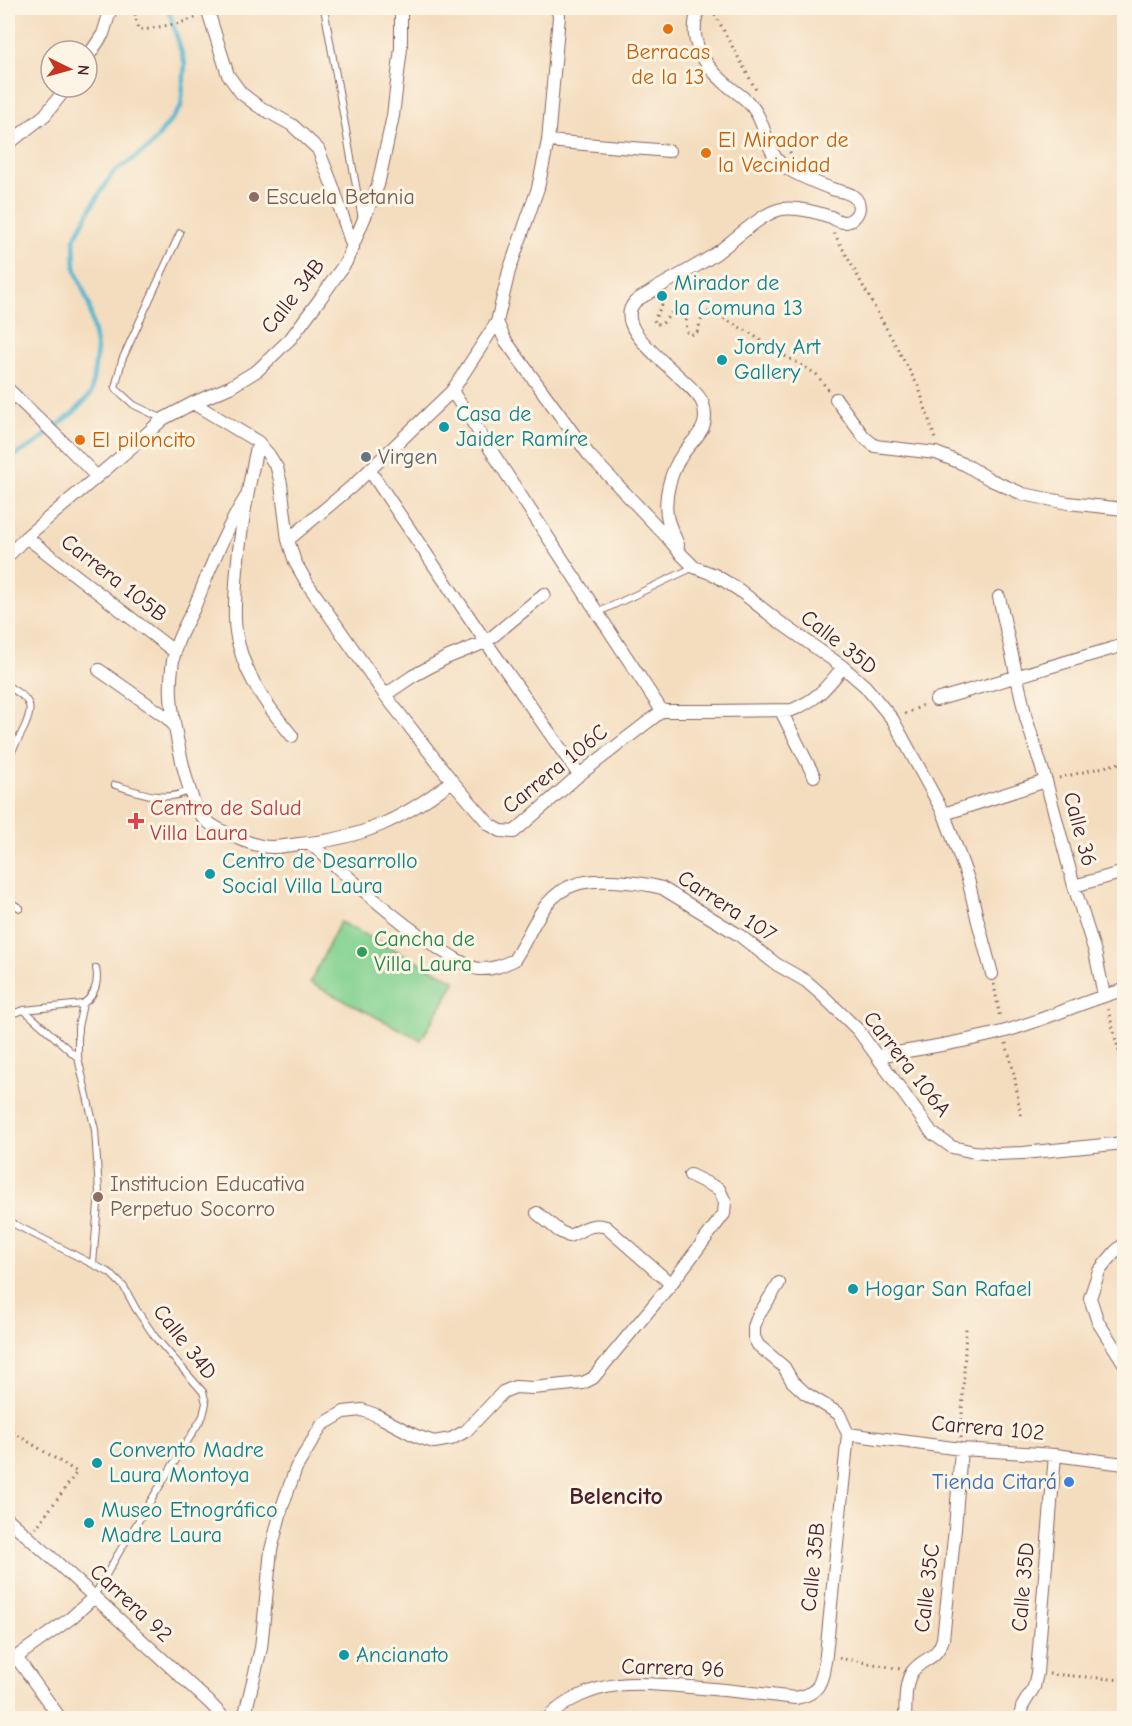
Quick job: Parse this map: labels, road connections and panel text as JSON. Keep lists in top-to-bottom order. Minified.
{"streets":{"street":["Calle 34B","Carrera 105B","Calle 35D","Carrera 106C","Calle 36","Carrera 107","Carrera 106A","Carrera 102","Calle 35B","Calle 35C","Carrera 92","Carrera 96"],"lane":["Calle 34D"]},"crossings":[["Calle 34B","Carrera 105B"],["Carrera 105B","Carrera 106C"],["Carrera 105B","Carrera 107"],["Calle 35D","Carrera 102"],["Carrera 107","Carrera 106A"],["Calle 34D","Carrera 92"],["Carrera 102","Calle 35B"],["Carrera 102","Calle 35C"],["Calle 35B","Carrera 96"]],"districts":["Belencito"],"places":{"other":["Berracas de la 13","El Mirador de la Vecinidad","Escuela Betania","Mirador de la Comuna 13","Jordy Art Gallery","Casa de Jaider Ramíre","El piloncito","Virgen","Centro de Desarrollo Social Villa Laura","Cancha de Villa Laura","Institucion Educativa Perpetuo Socorro","Hogar San Rafael","Convento Madre Laura Montoya","Tienda Citará","Museo Etnográfico Madre Laura","Ancianato"],"health":["Centro de Salud Villa Laura"]},"north":"right"}
